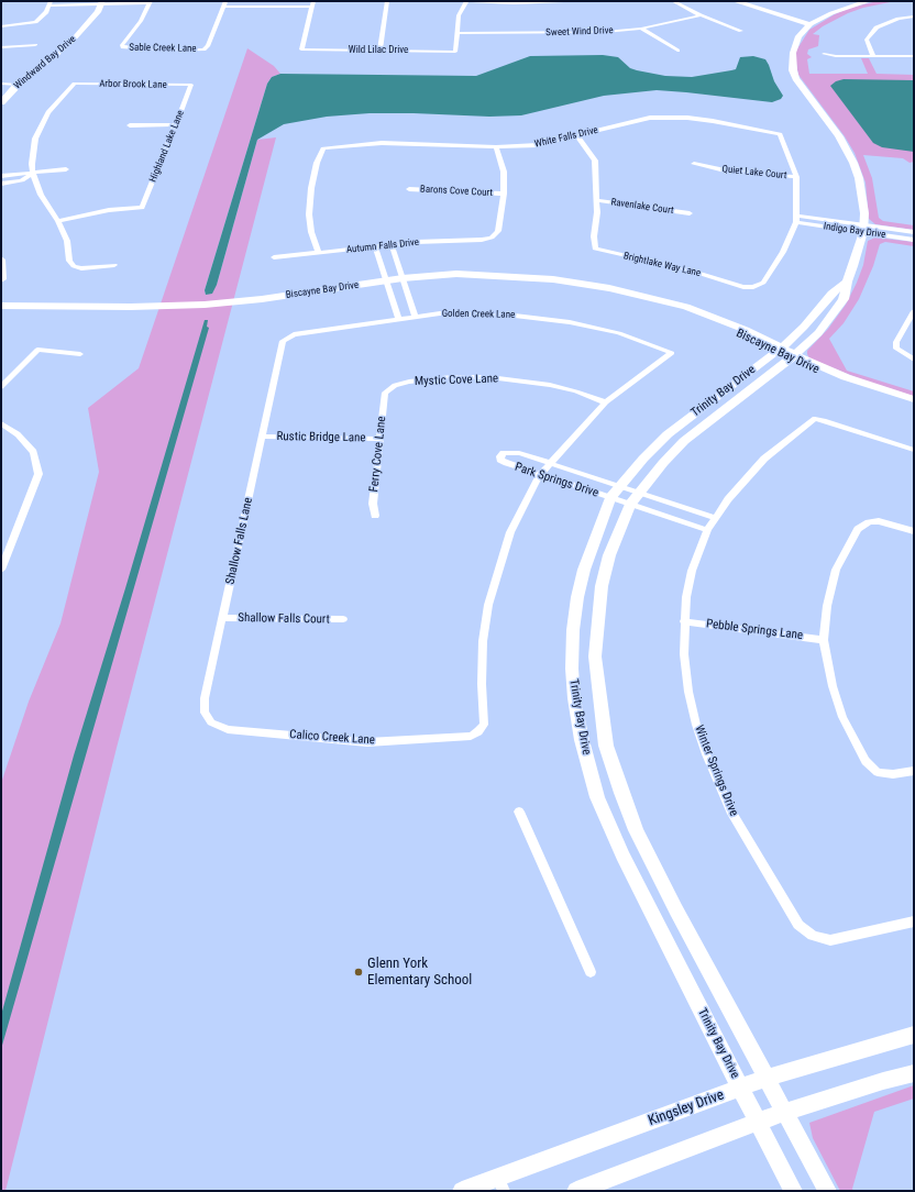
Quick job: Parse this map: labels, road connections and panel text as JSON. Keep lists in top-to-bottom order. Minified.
{"streets":{"street":["Sweet Wind Drive","Sable Creek Lane","Wild Lilac Drive","Windward Bay Drive","Arbor Brook Lane","White Falls Drive","Highland Lake Lane","Quiet Lake Court","Barons Cove Court","Ravenlake Court","Indigo Bay Drive","Autumn Falls Drive","Brightlake Way Lane","Biscayne Bay Drive","Golden Creek Lane","Mystic Cove Lane","Trinity Bay Drive","Rustic Bridge Lane","Ferry Cove Lane","Park Springs Drive","Shallow Falls Lane","Shallow Falls Court","Pebble Springs Lane","Calico Creek Lane","Winter Springs Drive","Kingsley Drive"]},"crossings":[["Sweet Wind Drive","Wild Lilac Drive"],["Arbor Brook Lane","Highland Lake Lane"],["White Falls Drive","Quiet Lake Court"],["White Falls Drive","Autumn Falls Drive"],["Barons Cove Court","Autumn Falls Drive"],["Ravenlake Court","Brightlake Way Lane"],["Indigo Bay Drive","Brightlake Way Lane"],["Indigo Bay Drive","Trinity Bay Drive"],["Biscayne Bay Drive","Trinity Bay Drive"],["Golden Creek Lane","Mystic Cove Lane"],["Golden Creek Lane","Shallow Falls Lane"],["Mystic Cove Lane","Ferry Cove Lane"],["Trinity Bay Drive","Park Springs Drive"],["Trinity Bay Drive","Kingsley Drive"],["Rustic Bridge Lane","Ferry Cove Lane"],["Rustic Bridge Lane","Shallow Falls Lane"],["Park Springs Drive","Calico Creek Lane"],["Park Springs Drive","Winter Springs Drive"],["Shallow Falls Lane","Shallow Falls Court"],["Shallow Falls Lane","Calico Creek Lane"],["Pebble Springs Lane","Winter Springs Drive"]],"places":["Glenn York Elementary School"]}
